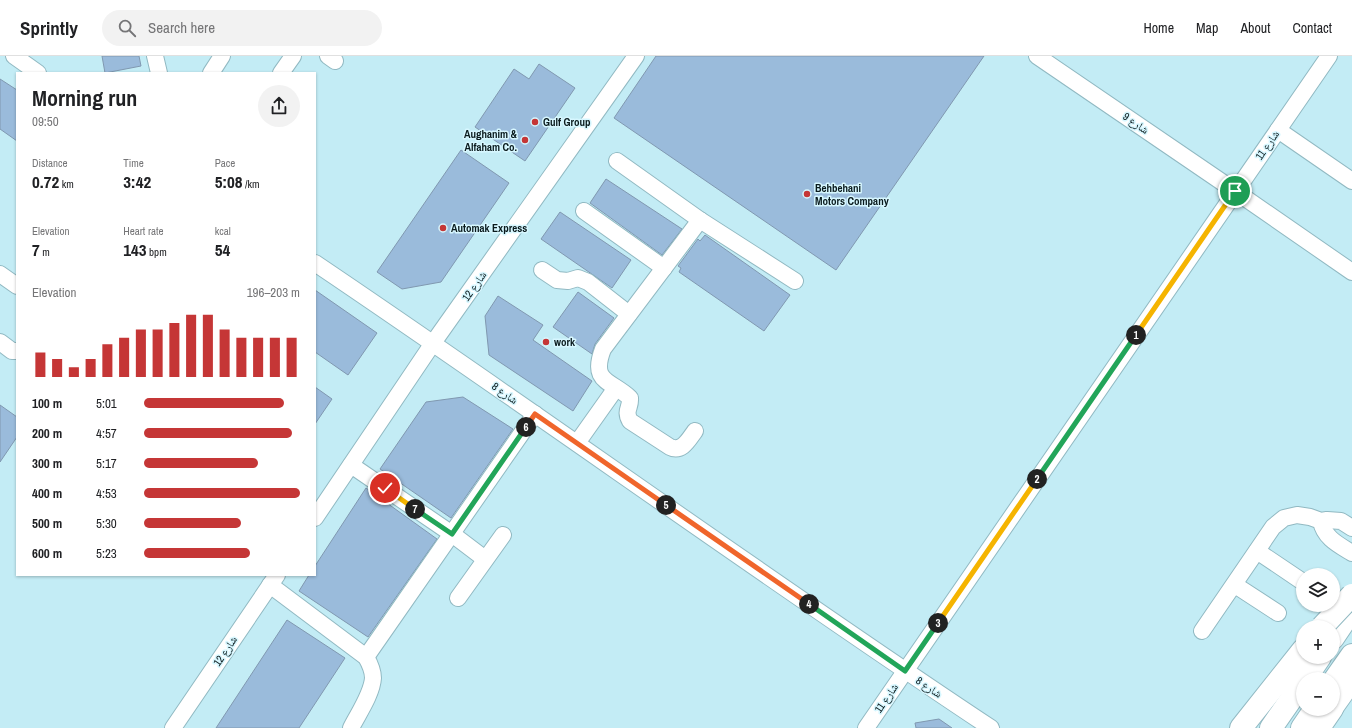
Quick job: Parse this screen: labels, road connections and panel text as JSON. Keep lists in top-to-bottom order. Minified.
{"streets":{"street":["شارع 9","شارع 11","شارع 12","شارع 8"]},"crossings":[["شارع 9","شارع 11"],["شارع 11","شارع 8"],["شارع 12","شارع 8"]],"places":["Gulf Group","Aughanim & Alfaham Co.","Behbehani Motors Company","Automak Express","work"],"page":{"header":"Sprintly","search":"Search here","nav":["Home","Map","About","Contact"],"heading":["Morning run","09:50"],"stats":[["Distance","0.72 km"],["Time","3:42"],["Pace","5:08 /km"],["Elevation","7 m"],["Heart rate","143 bpm"],["kcal","54"]],"chart":["Elevation","196–203 m"],"pins":["1","6","2","5","7","4","3"],"list":[{"name":"100 m","note":"5:01"},{"name":"200 m","note":"4:57"},{"name":"300 m","note":"5:17"},{"name":"400 m","note":"4:53"},{"name":"500 m","note":"5:30"},{"name":"600 m","note":"5:23"}],"map_buttons":["+","−"]}}
